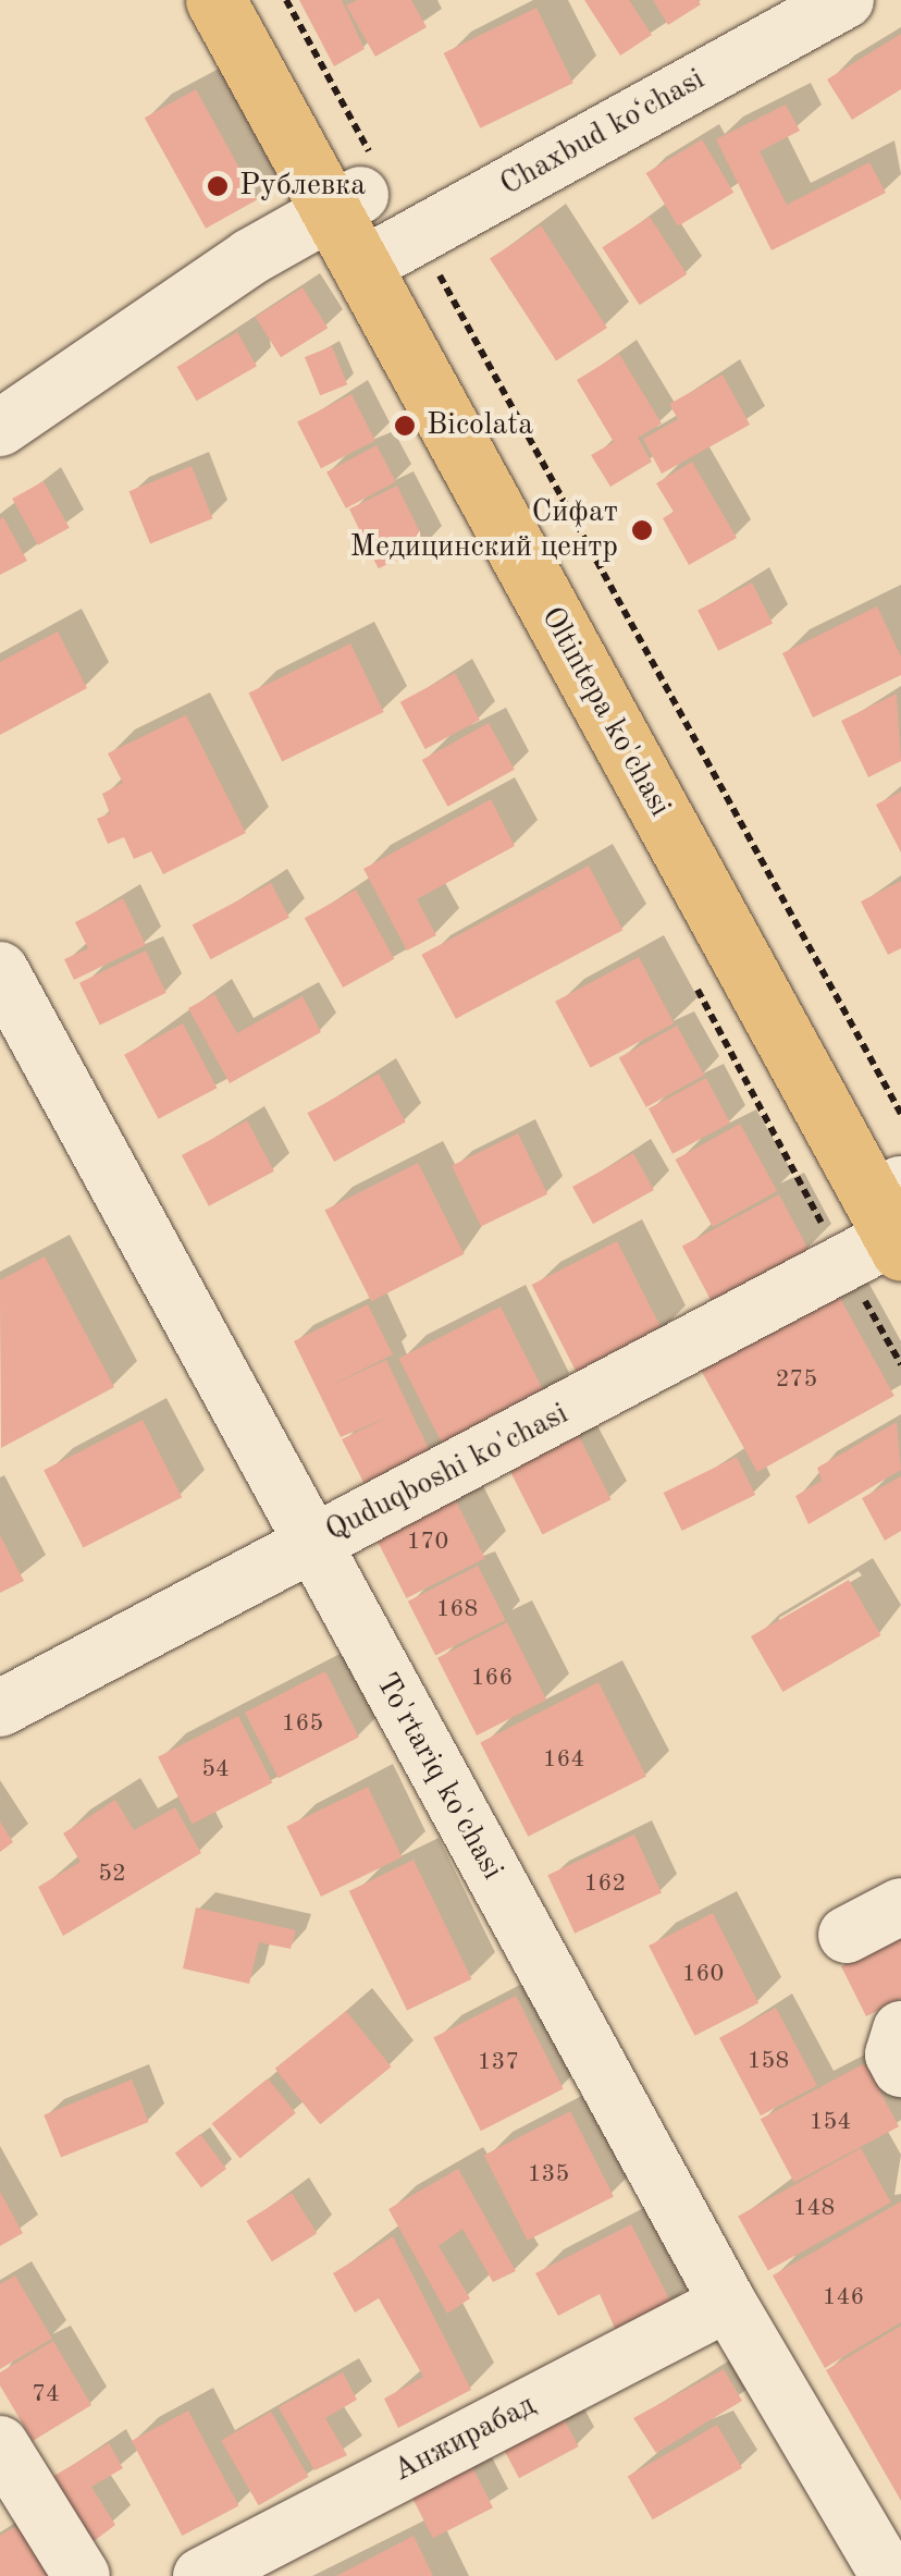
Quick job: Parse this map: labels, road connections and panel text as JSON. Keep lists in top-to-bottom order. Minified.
{"streets":{"main road":["Oltintepa ko'chasi"],"street":["Chaxbud koʻchasi","Quduqboshi ko'chasi","To'rtariq ko'chasi","Анжирабад"]},"crossings":[["Chaxbud koʻchasi","Oltintepa ko'chasi"],["Oltintepa ko'chasi","Quduqboshi ko'chasi"],["Quduqboshi ko'chasi","To'rtariq ko'chasi"],["To'rtariq ko'chasi","Анжирабад"]],"places":["Рублевка","Bicolata","Сифат Медицинский центр"],"house_numbers":["275","170","168","166","165","164","54","52","162","160","158","137","154","135","148","146","74"]}
